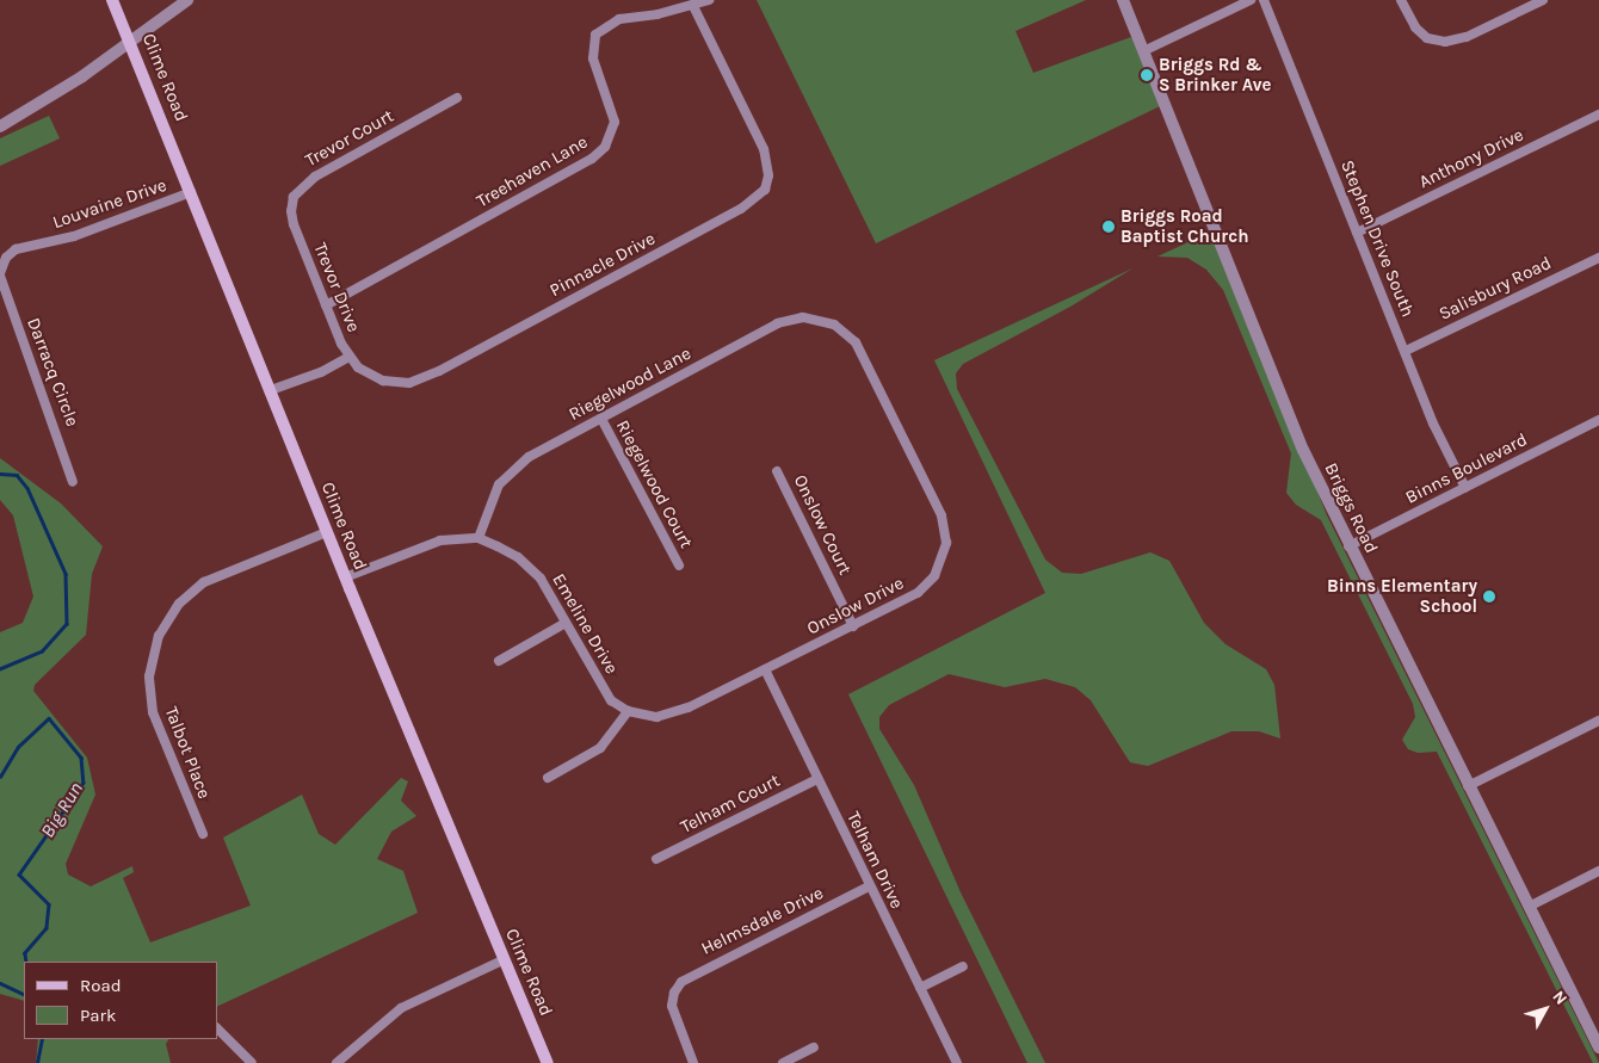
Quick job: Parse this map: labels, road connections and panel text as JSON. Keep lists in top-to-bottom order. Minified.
{"streets":{"main road":["Clime Road"],"street":["Trevor Court","Anthony Drive","Treehaven Lane","Louvaine Drive","Stephen Drive South","Pinnacle Drive","Trevor Drive","Salisbury Road","Darracq Circle","Riegelwood Lane","Binns Boulevard","Riegelwood Court","Briggs Road","Onslow Court","Onslow Drive","Emeline Drive","Talbot Place","Telham Court","Telham Drive","Helmsdale Drive"]},"crossings":[["Clime Road","Louvaine Drive"],["Clime Road","Talbot Place"],["Trevor Court","Trevor Drive"],["Anthony Drive","Stephen Drive South"],["Treehaven Lane","Pinnacle Drive"],["Treehaven Lane","Trevor Drive"],["Louvaine Drive","Darracq Circle"],["Stephen Drive South","Salisbury Road"],["Stephen Drive South","Binns Boulevard"],["Pinnacle Drive","Trevor Drive"],["Riegelwood Lane","Riegelwood Court"],["Riegelwood Lane","Onslow Drive"],["Riegelwood Lane","Emeline Drive"],["Binns Boulevard","Briggs Road"],["Onslow Court","Onslow Drive"],["Onslow Drive","Emeline Drive"],["Onslow Drive","Telham Drive"],["Telham Court","Telham Drive"],["Telham Drive","Helmsdale Drive"]],"water":["Big Run"],"places":["Briggs Rd & S Brinker Ave","Briggs Road Baptist Church","Binns Elementary School"],"legend":["Road","Park"],"north":"top right"}
